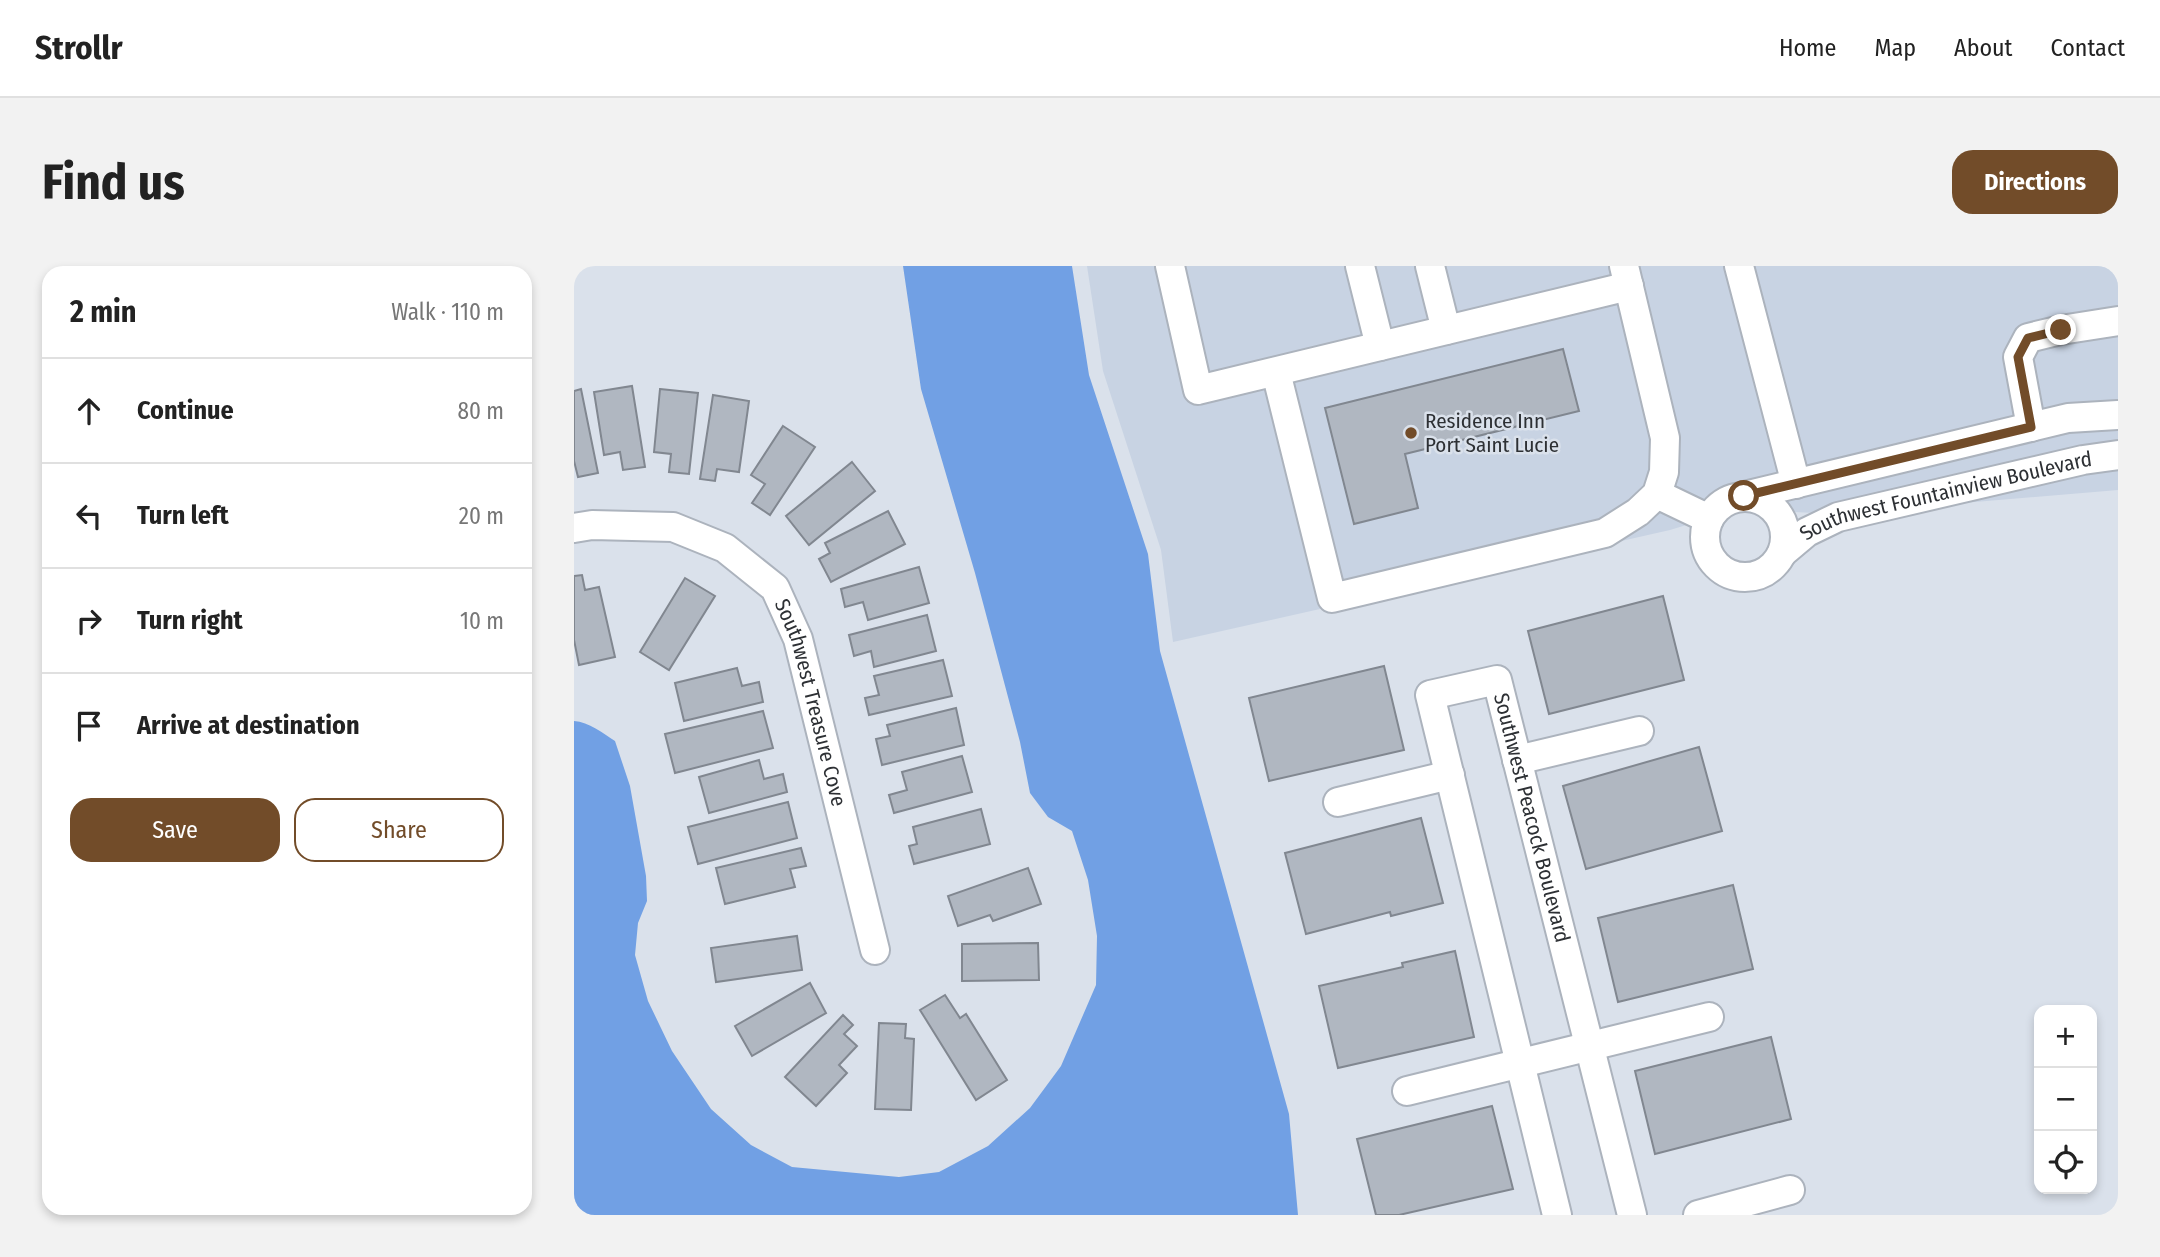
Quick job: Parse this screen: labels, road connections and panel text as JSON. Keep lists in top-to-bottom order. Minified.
{"streets":{"street":["Southwest Fountainview Boulevard","Southwest Treasure Cove","Southwest Peacock Boulevard"]},"places":["Residence Inn Port Saint Lucie"],"page":{"header":"Strollr","nav":["Home","Map","About","Contact"],"buttons":["Directions",["Save","Share"]],"title":"Find us","heading":["2 min","Walk · 110 m"],"list":[["Continue","80 m"],["Turn left","20 m"],["Turn right","10 m"],"Arrive at destination"],"map_buttons":["+","−"]}}
